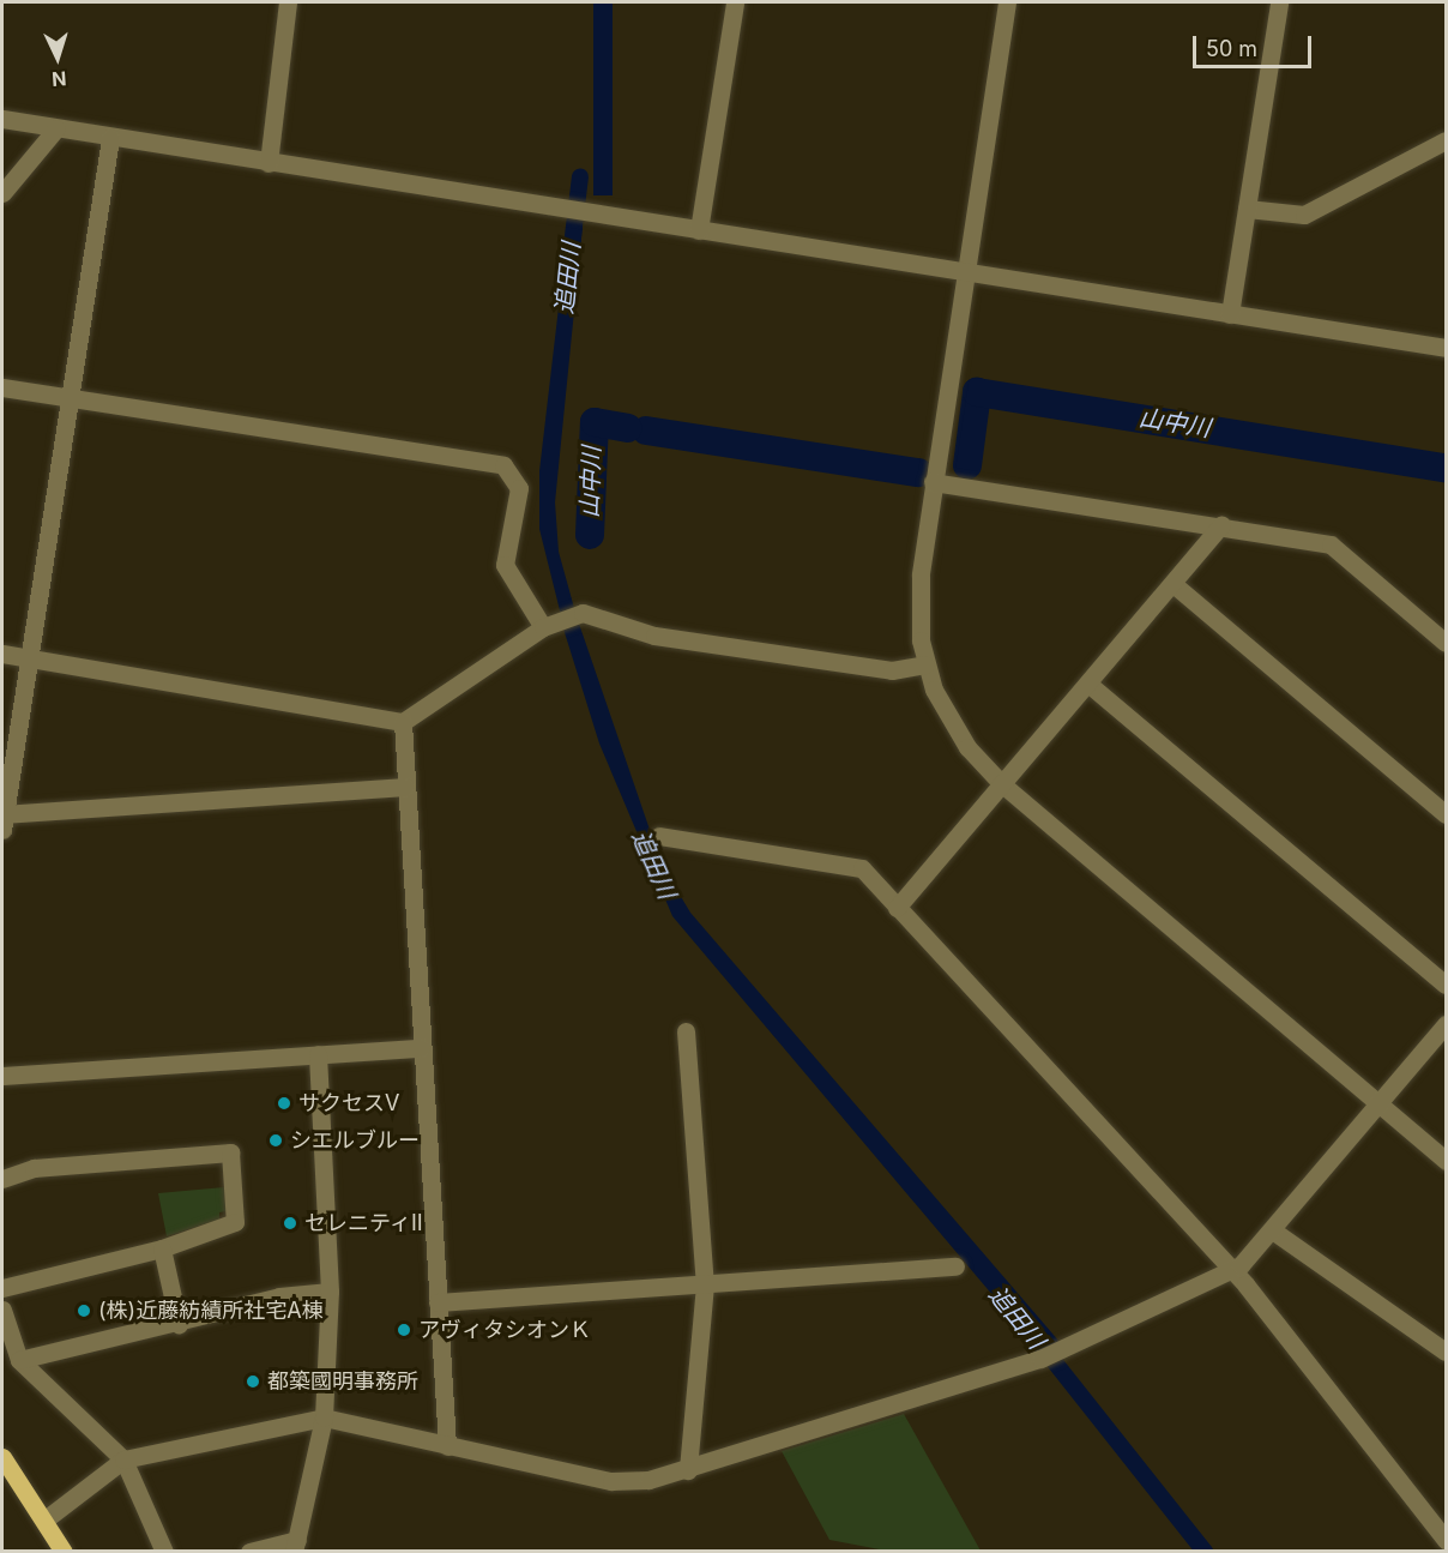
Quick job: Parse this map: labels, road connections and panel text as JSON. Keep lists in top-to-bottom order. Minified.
{"water":["追田川","山中川"],"places":["サクセスⅤ","シエルブルー","セレニティⅡ","(株)近藤紡績所社宅A棟","アヴィタシオンＫ","都築國明事務所"],"scale_bar":"50 m","north":"bottom"}
